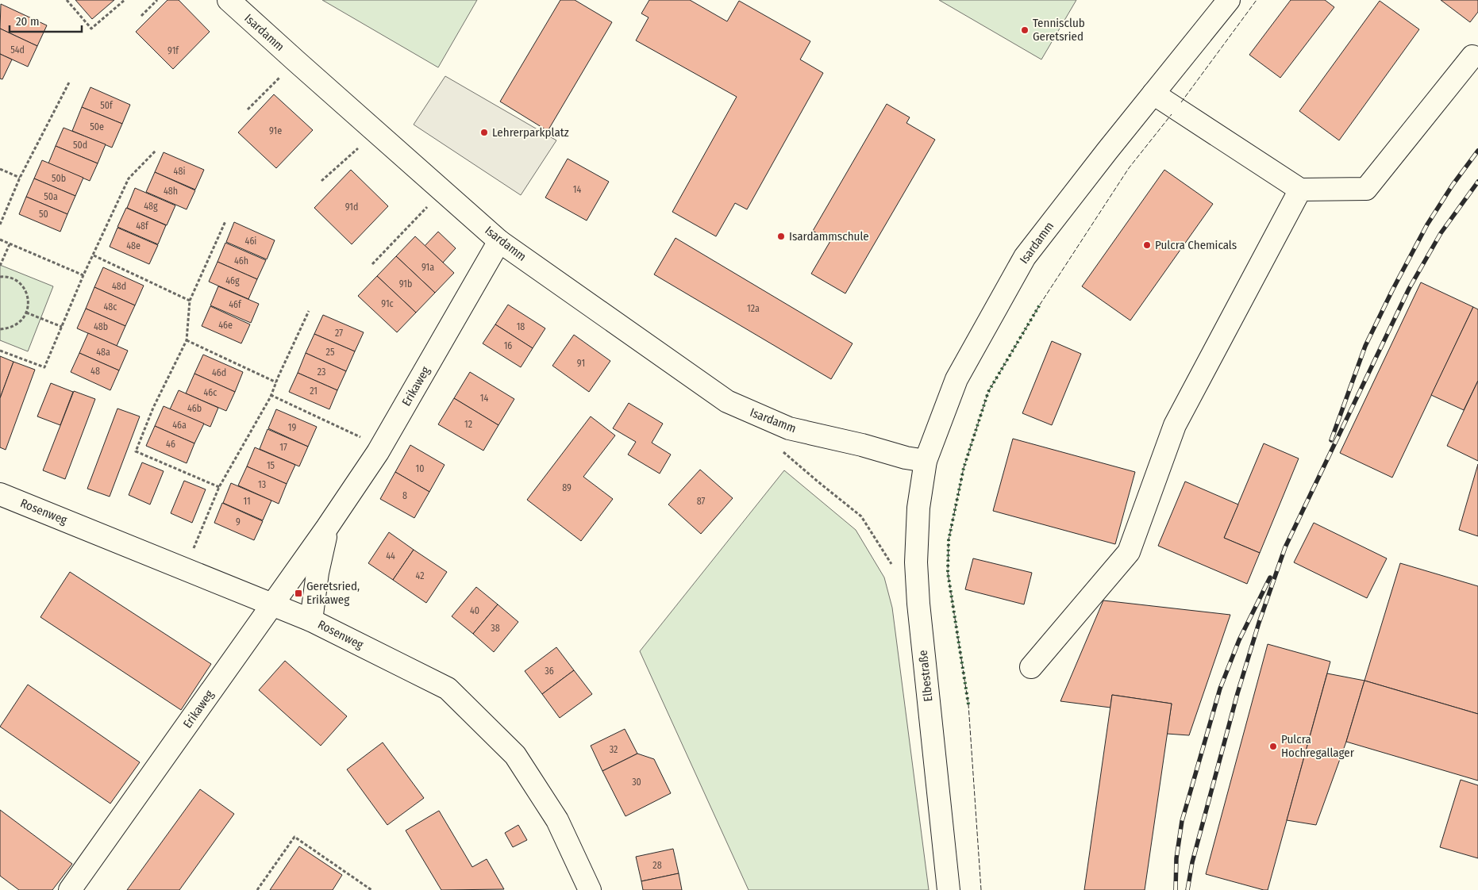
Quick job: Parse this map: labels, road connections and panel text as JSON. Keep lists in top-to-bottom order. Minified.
{"streets":{"street":["Isardamm","Erikaweg","Rosenweg","Elbestraße"]},"crossings":[["Isardamm","Erikaweg"],["Isardamm","Elbestraße"],["Erikaweg","Rosenweg"]],"places":{"other":["Tennisclub Geretsried","Lehrerparkplatz","Isardammschule","Pulcra Chemicals","Pulcra Hochregallager"],"transit":["Geretsried, Erikaweg"]},"house_numbers":["54d","91f","50f","50e","91e","50d","48i","50b","14","48h","50a","48g","91d","50","48f","46i","48e","46h","91a","46g","91b","48d","91c","46f","48c","12a","46e","48b","18","27","16","48a","25","91","48","23","46d","21","46c","14","46b","12","46a","19","46","17","15","10","13","89","8","11","87","9","44","42","40","38","36","32","30","28"],"scale_bar":"20 m"}
